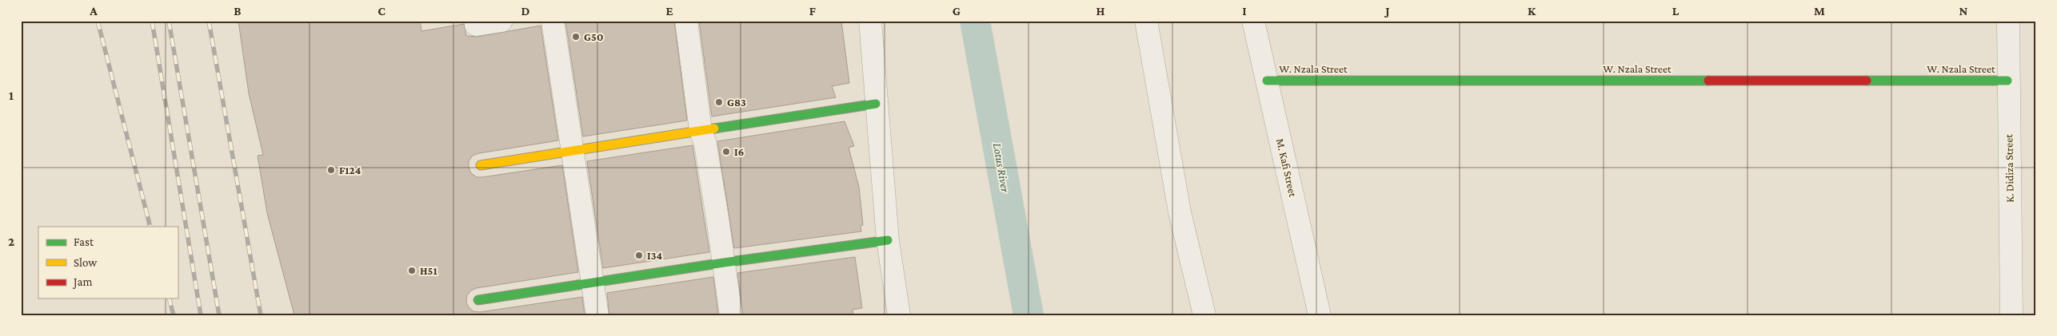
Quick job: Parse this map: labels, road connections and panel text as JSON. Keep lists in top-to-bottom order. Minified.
{"streets":{"street":["W. Nzala Street","M. Kafi Street","K. Didiza Street"]},"crossings":[["W. Nzala Street","M. Kafi Street"],["W. Nzala Street","K. Didiza Street"]],"water":["Lotus River"],"places":["G50","G83","I6","F124","I34","H51"],"legend":["Fast","Slow","Jam"],"grid":{"columns":["A","B","C","D","E","F","G","H","I","J","K","L","M","N"],"rows":["1","2"]}}
